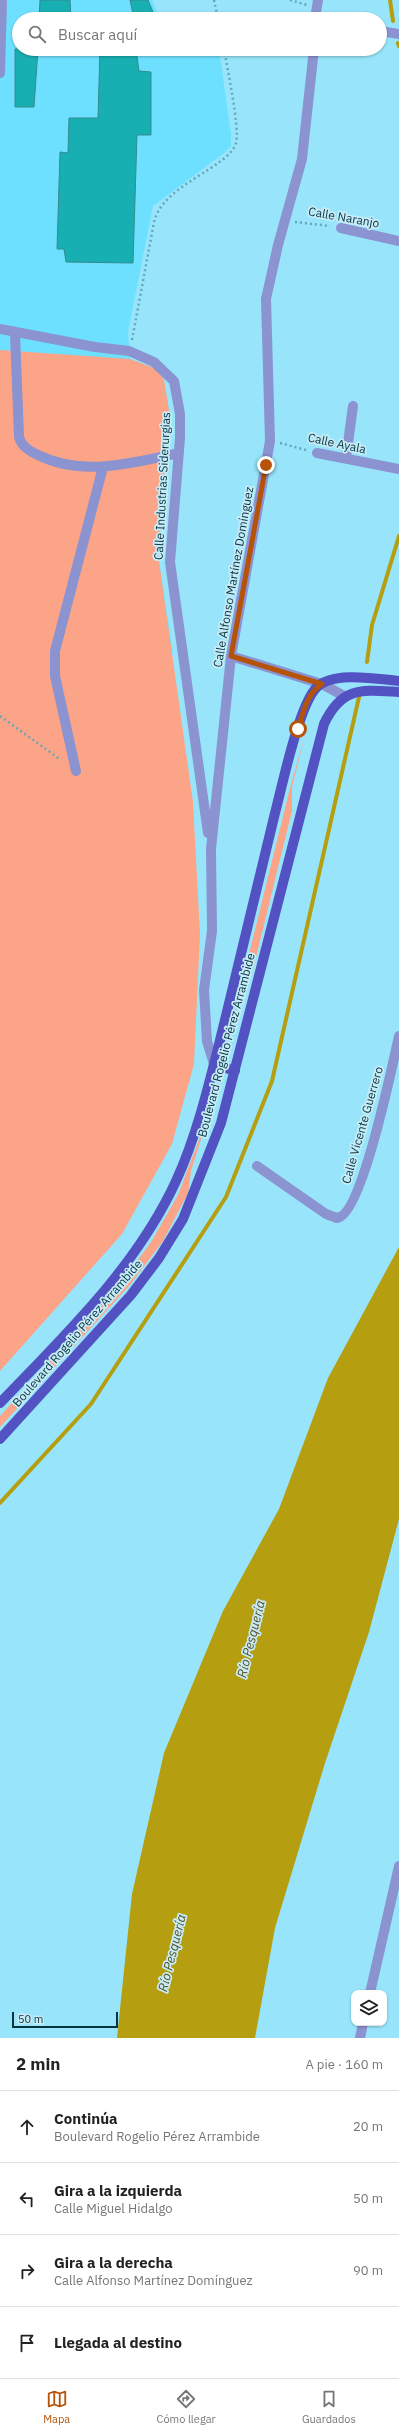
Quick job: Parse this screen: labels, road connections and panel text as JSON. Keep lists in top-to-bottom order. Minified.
{"streets":{"main road":["Boulevard Rogelio Pérez Arrambide"],"street":["Calle Naranjo","Calle Ayala","Calle Industrias Siderurgias","Calle Alfonso Martínez Domínguez","Calle Vicente Guerrero"]},"crossings":[["Calle Naranjo","Calle Alfonso Martínez Domínguez"],["Calle Ayala","Calle Alfonso Martínez Domínguez"],["Calle Industrias Siderurgias","Calle Alfonso Martínez Domínguez"],["Calle Alfonso Martínez Domínguez","Boulevard Rogelio Pérez Arrambide"]],"water":["Río Pesquería"],"scale_bar":"50 m","page":{"search":"Buscar aquí","scale":"50 m","heading":["2 min","A pie · 160 m"],"list":[["Continúa","Boulevard Rogelio Pérez Arrambide","20 m"],["Gira a la izquierda","Calle Miguel Hidalgo","50 m"],["Gira a la derecha","Calle Alfonso Martínez Domínguez","90 m"],"Llegada al destino"],"nav":["Mapa","Cómo llegar","Guardados"]}}
